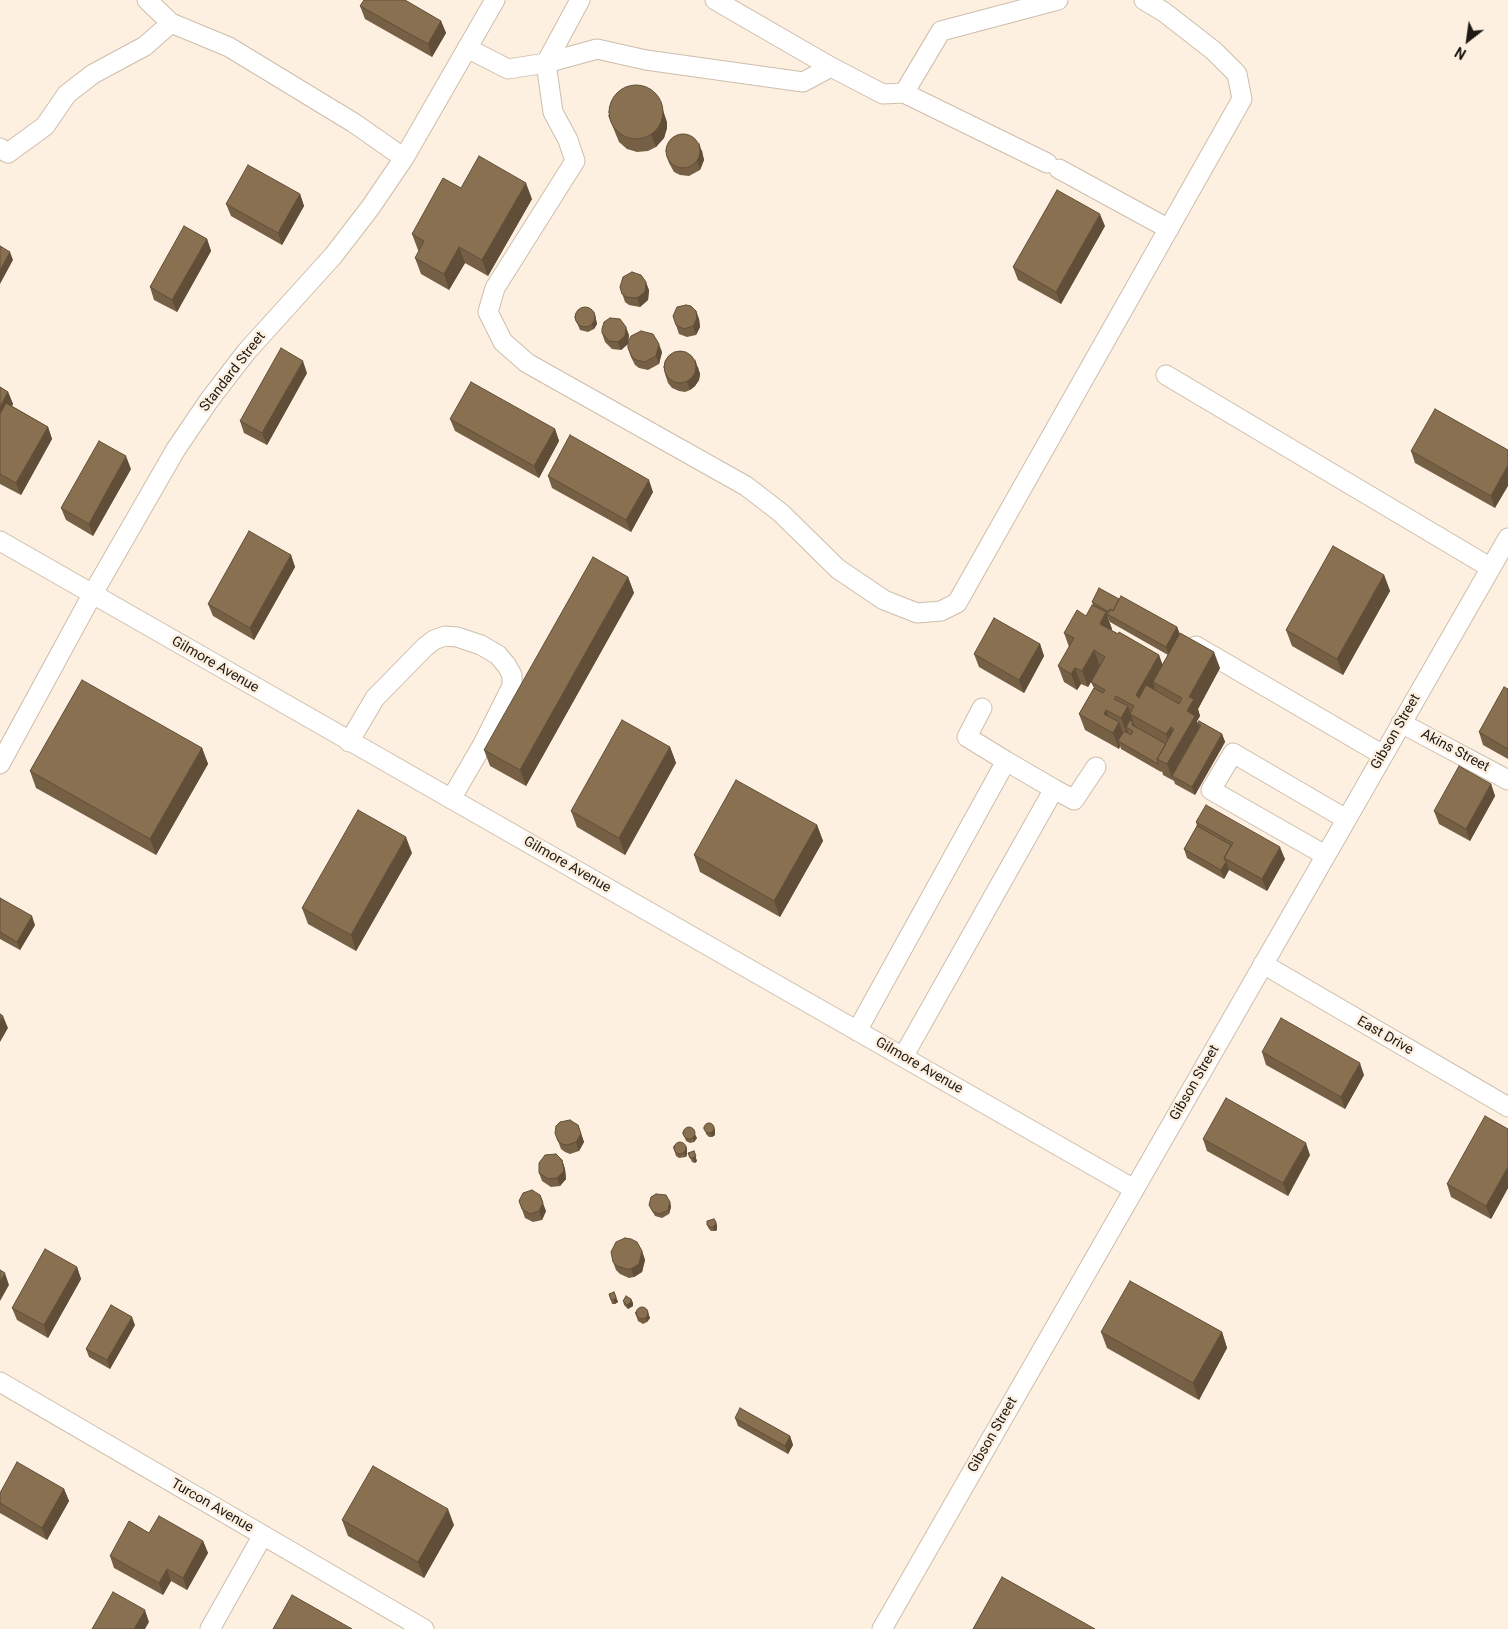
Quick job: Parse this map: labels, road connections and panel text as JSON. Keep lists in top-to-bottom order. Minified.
{"streets":{"street":["Standard Street","Gilmore Avenue","Gibson Street","Akins Street","East Drive","Turcon Avenue"]},"crossings":[["Standard Street","Gilmore Avenue"],["Gilmore Avenue","Gibson Street"],["Gibson Street","Akins Street"],["Gibson Street","East Drive"]],"north":"bottom left"}
